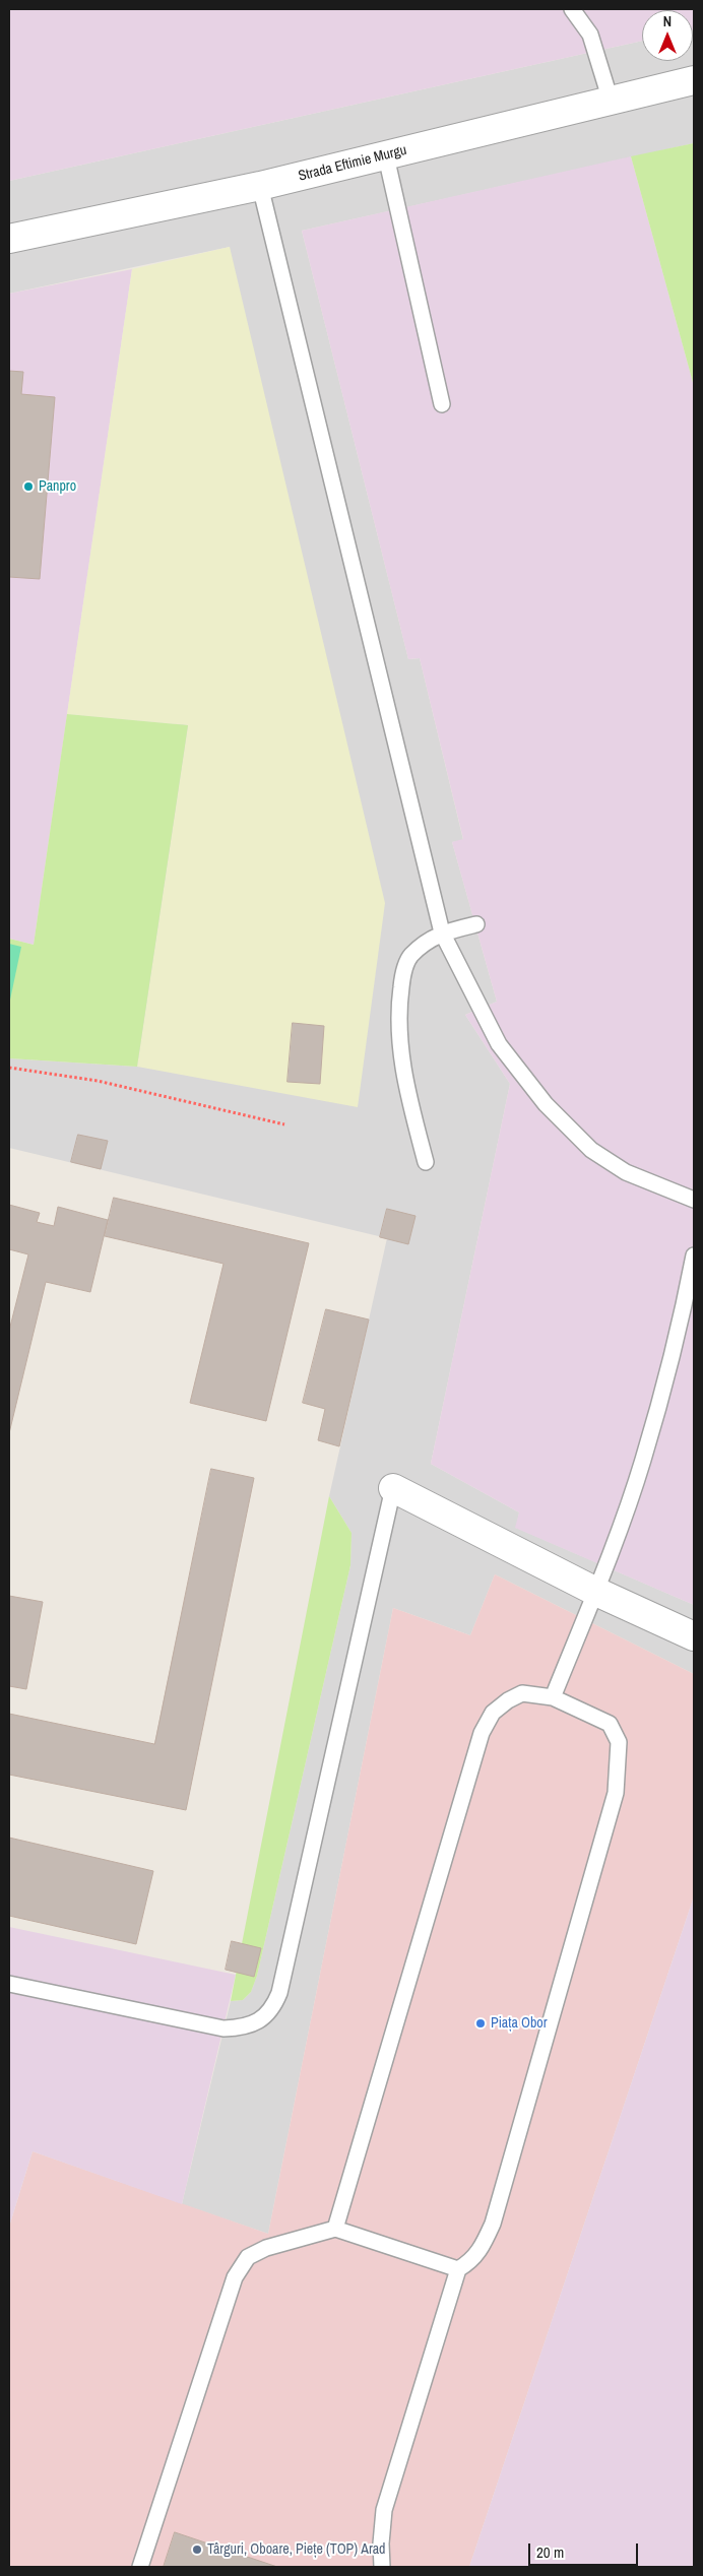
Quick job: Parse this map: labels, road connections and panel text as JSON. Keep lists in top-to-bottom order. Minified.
{"streets":{"street":["Strada Eftimie Murgu"]},"places":["Panpro","Piața Obor","Târguri, Oboare, Piețe (TOP) Arad"],"scale_bar":"20 m","north":"top"}
